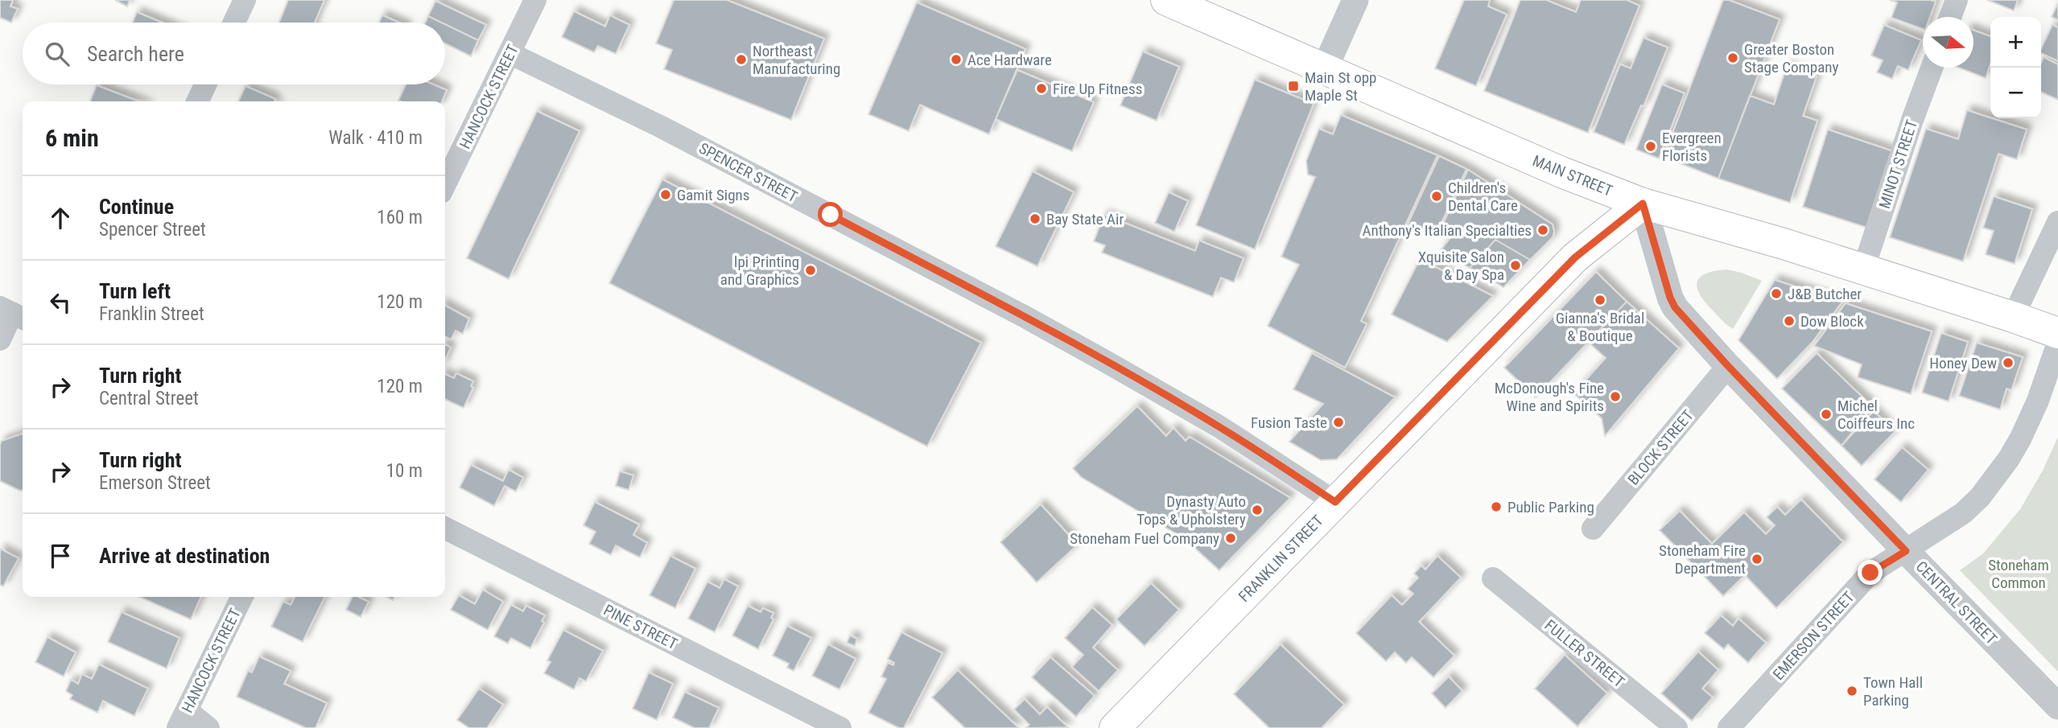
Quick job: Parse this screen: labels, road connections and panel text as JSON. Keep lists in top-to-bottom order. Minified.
{"streets":{"main road":["MAIN STREET","FRANKLIN STREET"],"street":["HANCOCK STREET","MINOT STREET","SPENCER STREET","BLOCK STREET","CENTRAL STREET","PINE STREET","EMERSON STREET","FULLER STREET"]},"crossings":[["HANCOCK STREET","SPENCER STREET"],["MINOT STREET","MAIN STREET"],["SPENCER STREET","FRANKLIN STREET"],["MAIN STREET","FRANKLIN STREET"],["MAIN STREET","CENTRAL STREET"],["BLOCK STREET","CENTRAL STREET"],["FRANKLIN STREET","CENTRAL STREET"],["CENTRAL STREET","EMERSON STREET"]],"parks":["Stoneham Common"],"places":{"other":["Greater Boston Stage Company","Northeast Manufacturing","Ace Hardware","Fire Up Fitness","Evergreen Florists","Gamit Signs","Children's Dental Care","Bay State Air","Anthony's Italian Specialties","Xquisite Salon & Day Spa","lpi Printing and Graphics","J&B Butcher","Gianna's Bridal & Boutique","Dow Block","Honey Dew","McDonough's Fine Wine and Spirits","Michel Coiffeurs Inc","Fusion Taste","Public Parking","Dynasty Auto Tops & Upholstery","Stoneham Fuel Company","Stoneham Fire Department","Town Hall Parking"],"transit":["Main St opp Maple St"]},"north":"right","page":{"map_buttons":["+","−"],"search":"Search here","heading":["6 min","Walk · 410 m"],"list":[["Continue","Spencer Street","160 m"],["Turn left","Franklin Street","120 m"],["Turn right","Central Street","120 m"],["Turn right","Emerson Street","10 m"],"Arrive at destination"]}}
